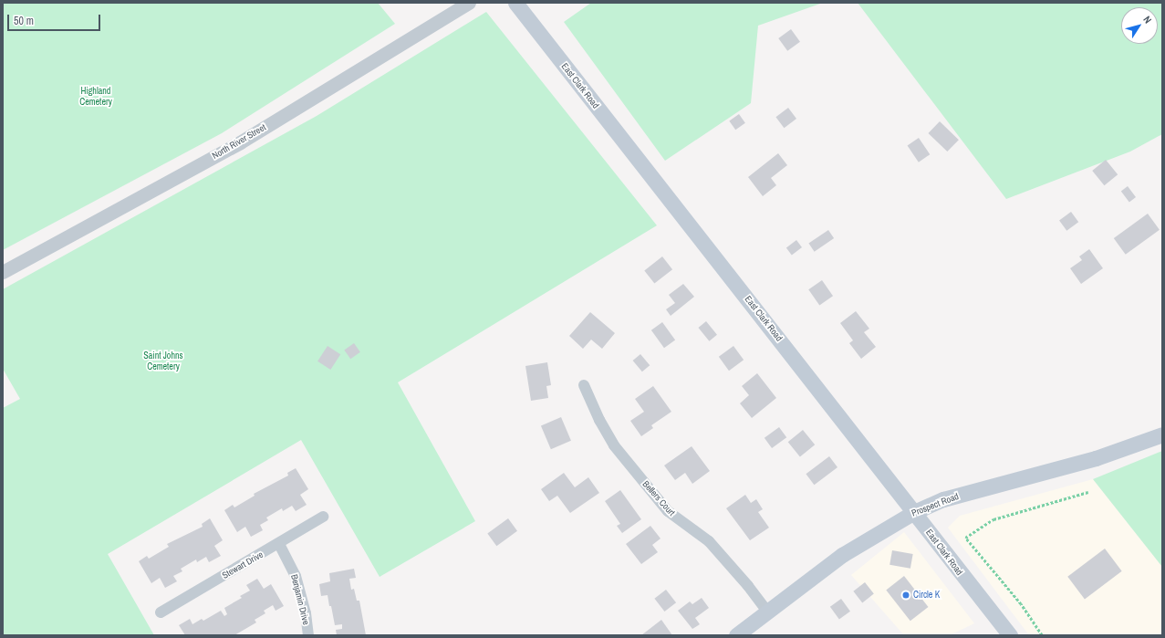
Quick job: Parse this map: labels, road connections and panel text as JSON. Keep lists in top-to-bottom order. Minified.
{"streets":{"main road":["East Clark Road","Prospect Road"],"street":["North River Street","Bellers Court","Stewart Drive","Benjamin Drive"]},"crossings":[["East Clark Road","Prospect Road"],["Bellers Court","Prospect Road"],["Stewart Drive","Benjamin Drive"]],"parks":["Highland Cemetery","Saint Johns Cemetery"],"places":["Circle K"],"scale_bar":"50 m","north":"top right"}
